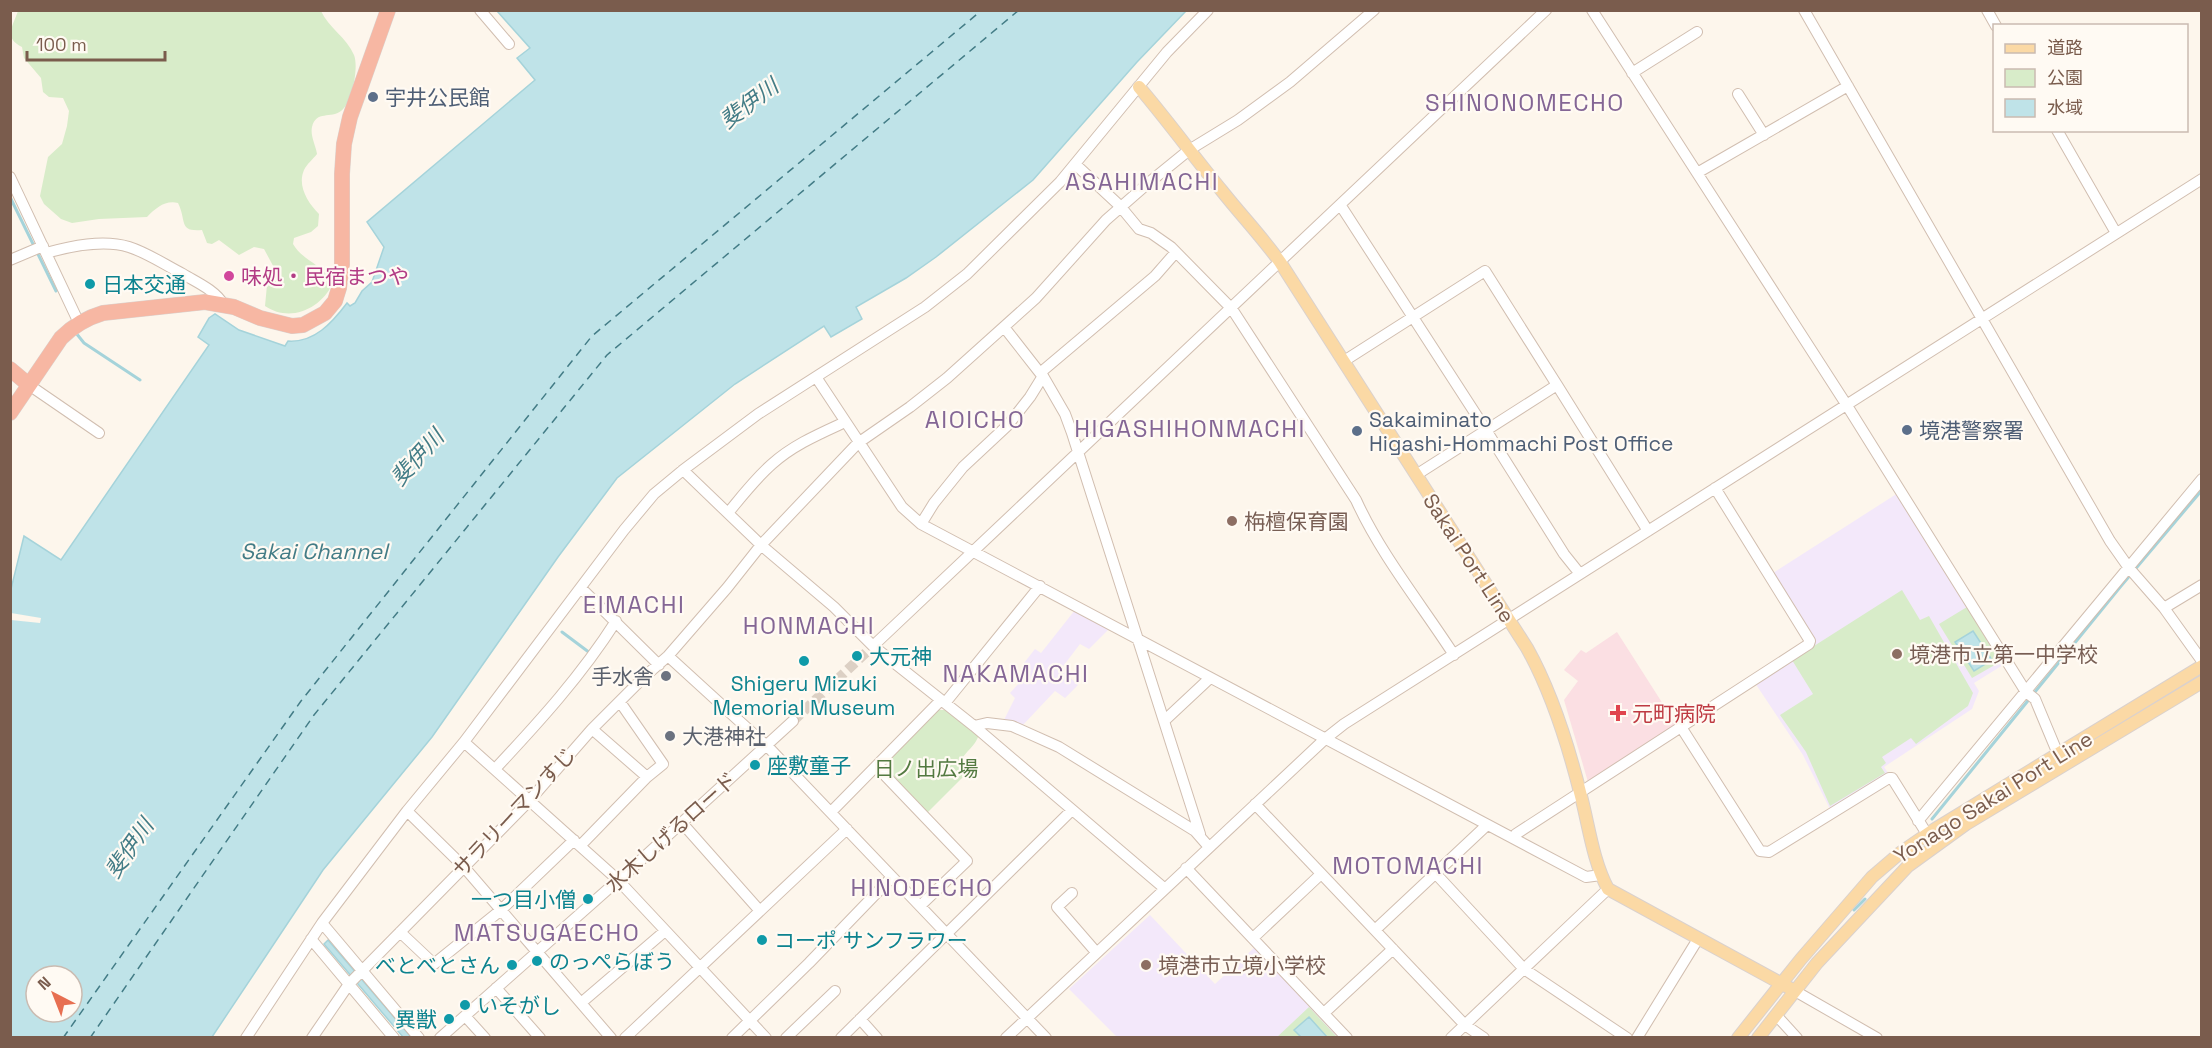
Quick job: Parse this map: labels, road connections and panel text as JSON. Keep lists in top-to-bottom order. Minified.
{"streets":{"main road":["Sakai Port Line","Yonago Sakai Port Line"],"street":["サラリーマンすじ","水木しげるロード"]},"crossings":[["Sakai Port Line","サラリーマンすじ"]],"districts":["SHINONOMECHO","ASAHIMACHI","AIOICHO","HIGASHIHONMACHI","EIMACHI","HONMACHI","NAKAMACHI","MOTOMACHI","HINODECHO","MATSUGAECHO"],"water":["斐伊川","Sakai Channel"],"parks":["日ノ出広場"],"places":{"other":["宇井公民館","味処・民宿まつや","日本交通","境港警察署","Sakaiminato Higashi-Hommachi Post Office","栴檀保育園","境港市立第一中学校","大元神","Shigeru Mizuki Memorial Museum","手水舎","大港神社","座敷童子","一つ目小僧","コーポ サンフラワー","のっぺらぼう","べとべとさん","境港市立境小学校","いそがし","異獣"],"health":["元町病院"]},"legend":["道路","公園","水域"],"scale_bar":"100 m","north":"top left"}
